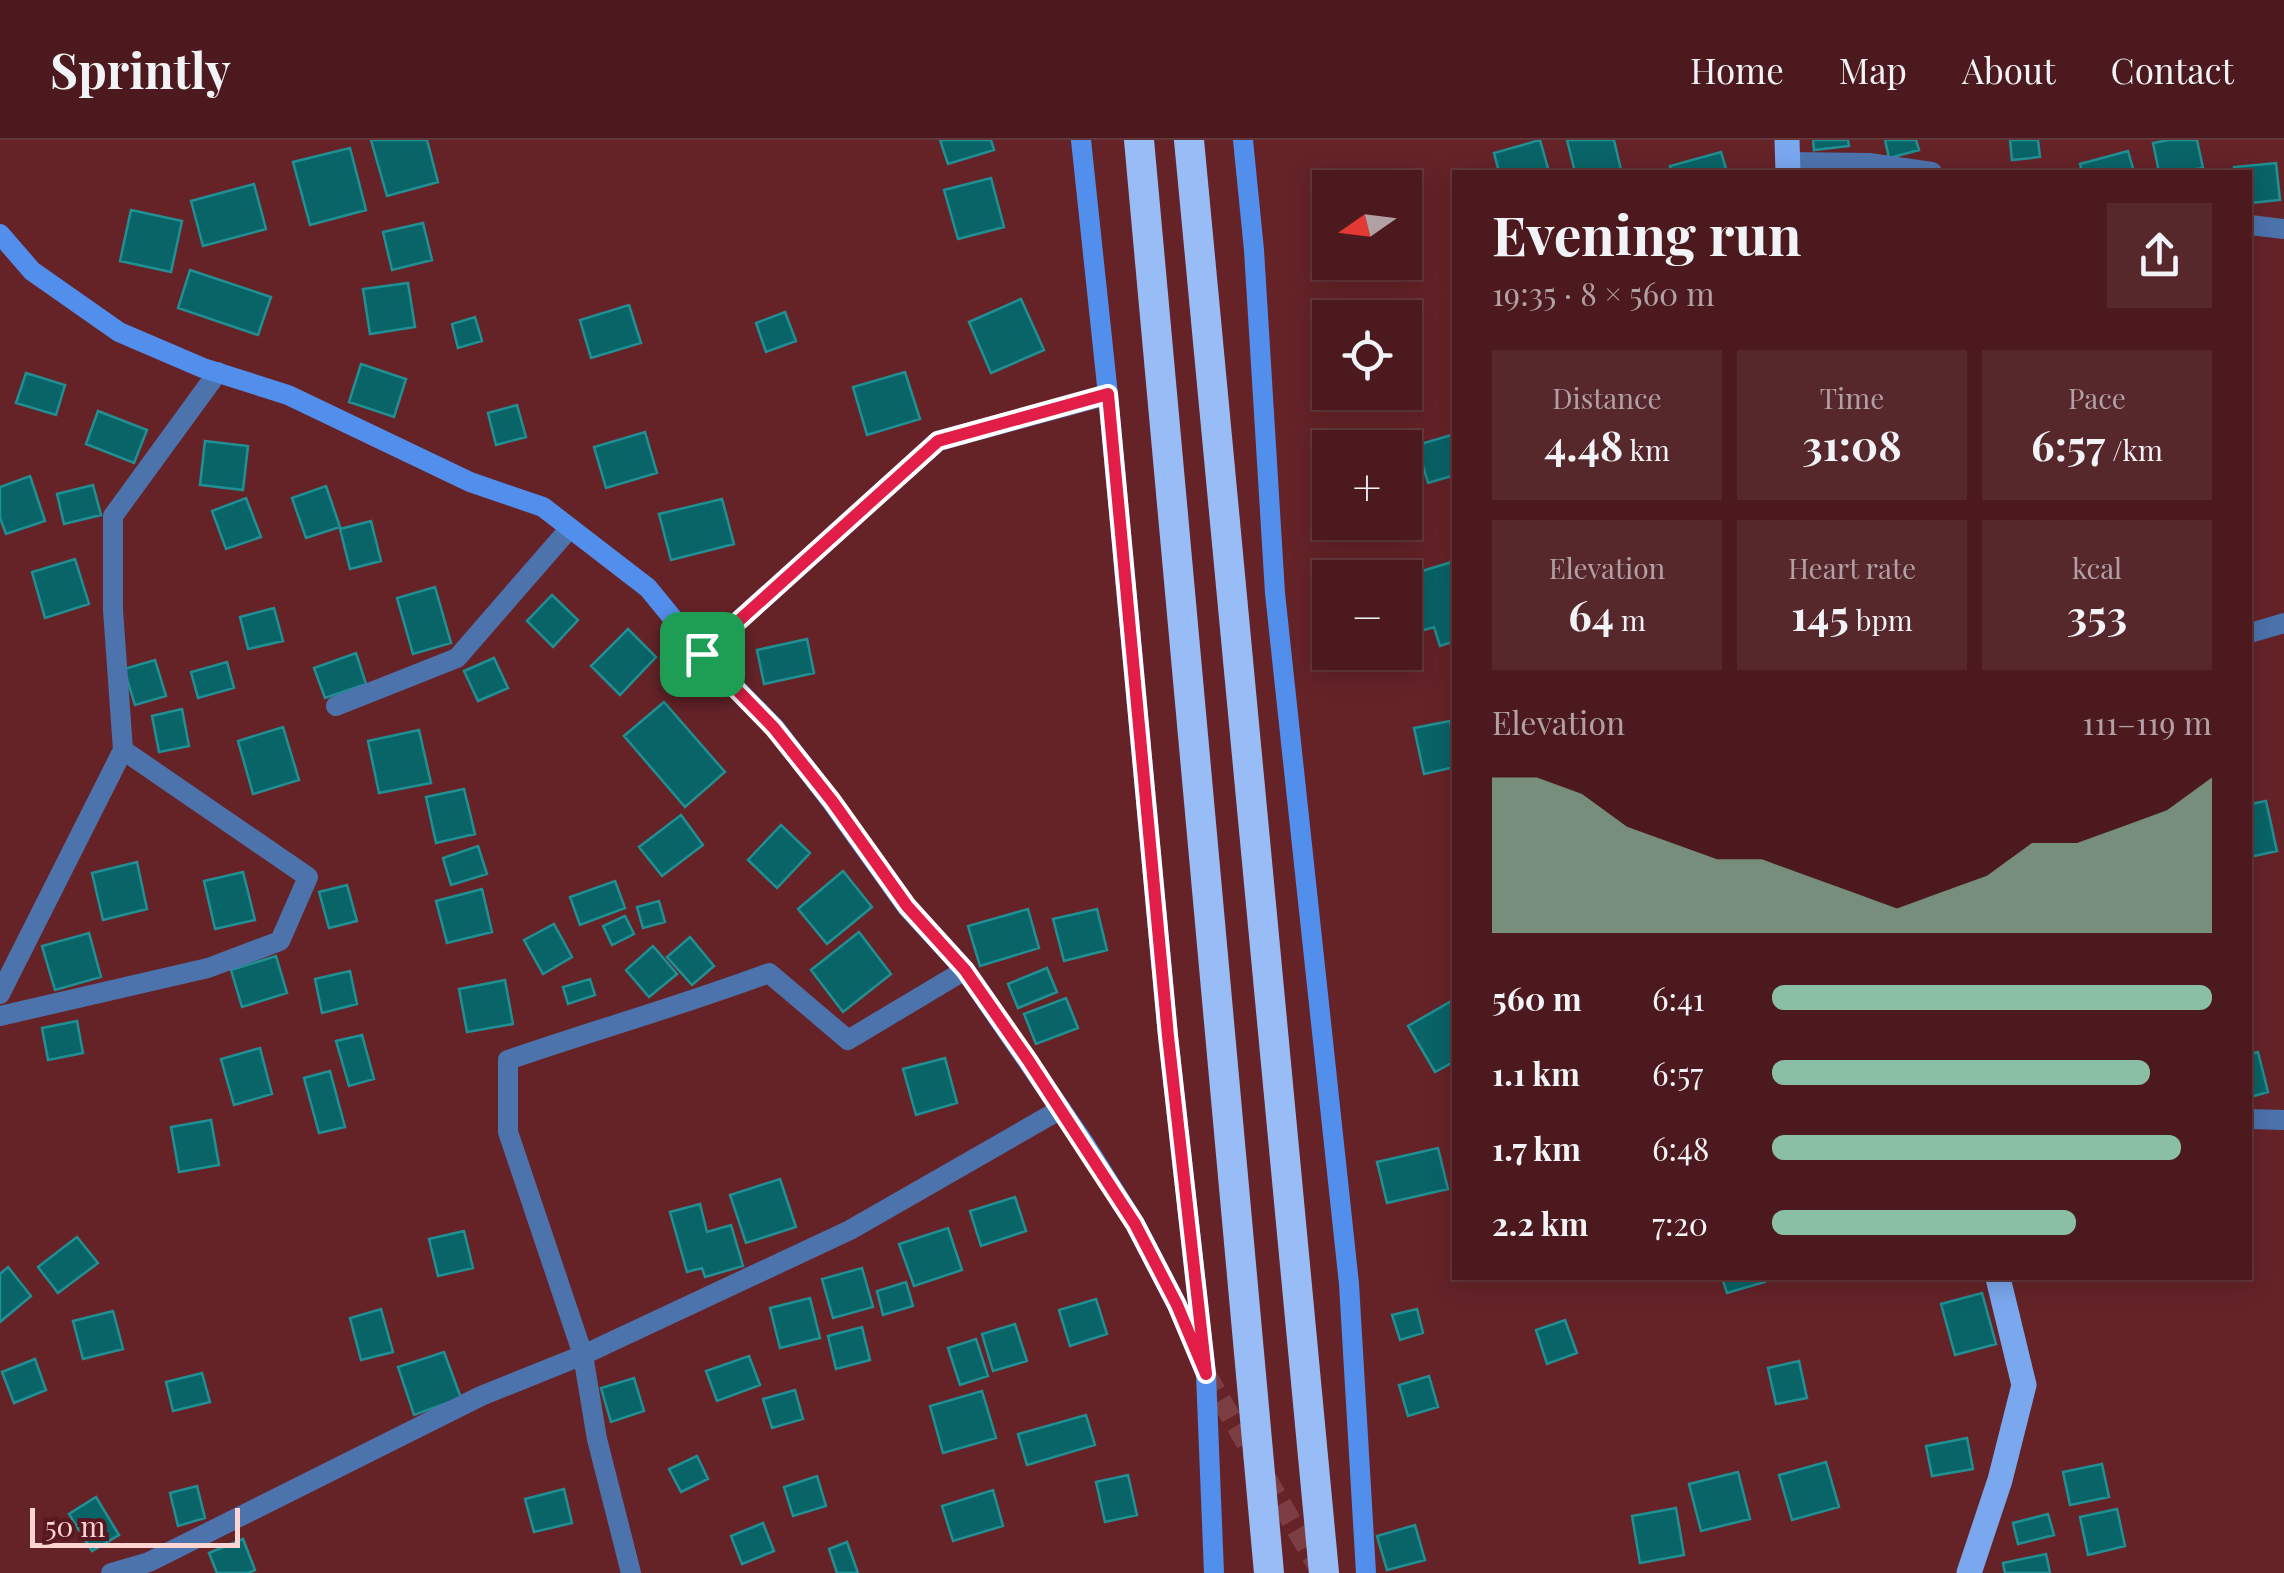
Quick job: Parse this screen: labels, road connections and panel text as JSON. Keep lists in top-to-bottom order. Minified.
{"scale_bar":"50 m","north":"left","page":{"header":"Sprintly","nav":["Home","Map","About","Contact"],"map_buttons":["+","−"],"heading":["Evening run","19:35 · 8 × 560 m"],"stats":[["Distance","4.48 km"],["Time","31:08"],["Pace","6:57 /km"],["Elevation","64 m"],["Heart rate","145 bpm"],["kcal","353"]],"chart":["Elevation","111–119 m"],"list":[{"name":"560 m","note":"6:41"},{"name":"1.1 km","note":"6:57"},{"name":"1.7 km","note":"6:48"},{"name":"2.2 km","note":"7:20"}],"scale":"50 m"}}
